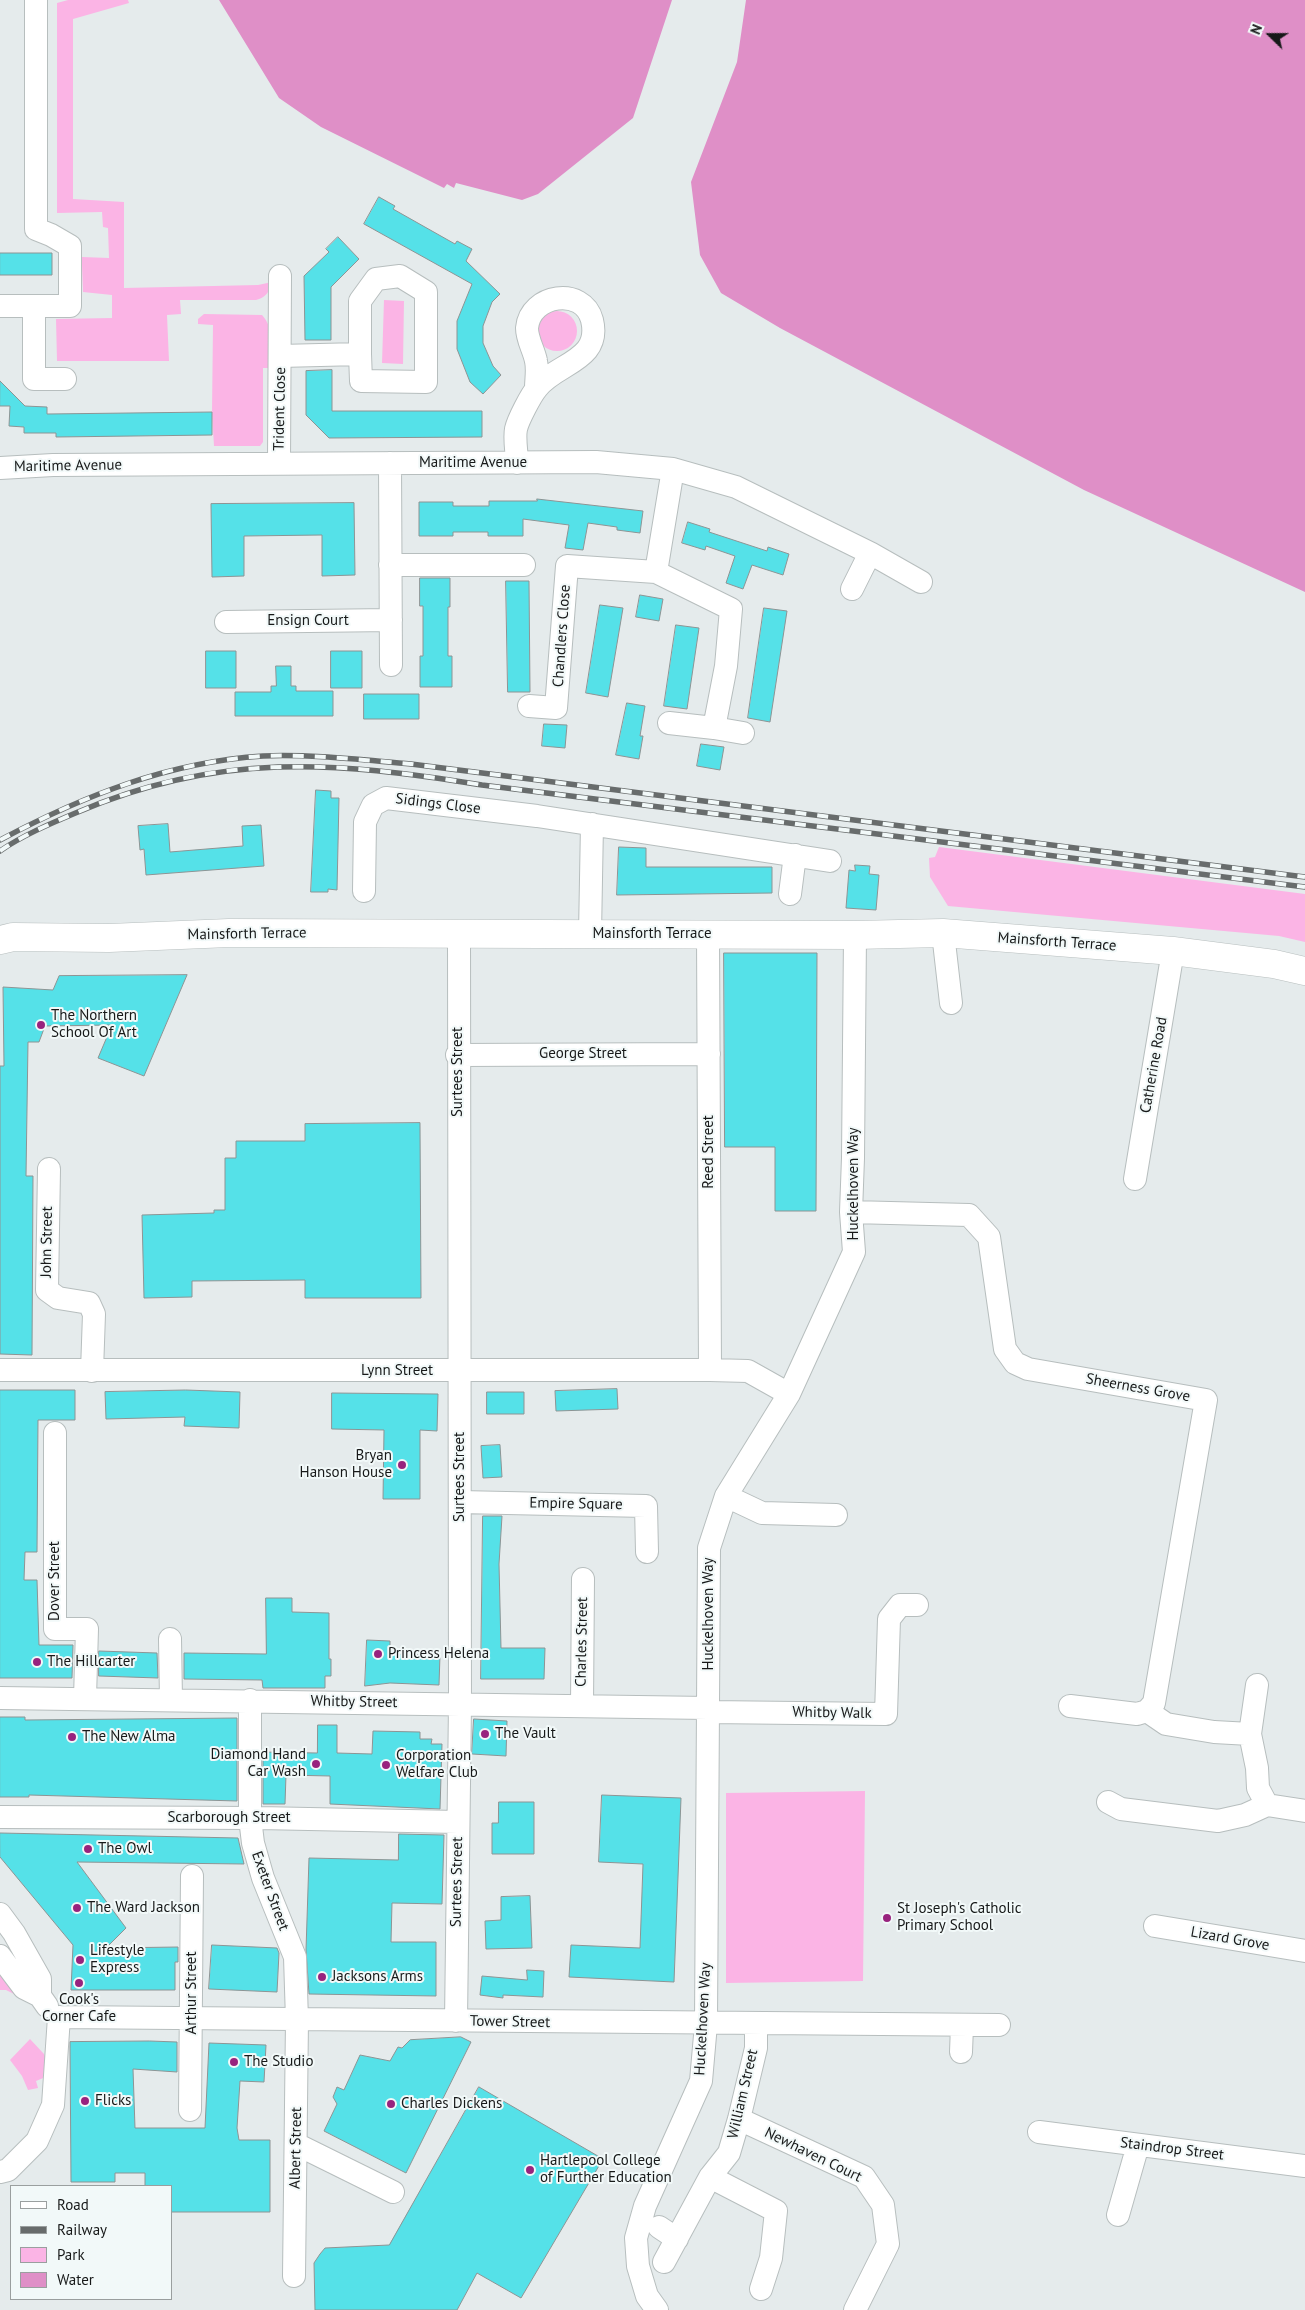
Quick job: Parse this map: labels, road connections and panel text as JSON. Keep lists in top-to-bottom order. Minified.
{"streets":{"main road":["Mainsforth Terrace"],"street":["Trident Close","Maritime Avenue","Ensign Court","Chandlers Close","Sidings Close","George Street","Catherine Road","Surtees Street","Reed Street","Huckelhoven Way","John Street","Lynn Street","Sheerness Grove","Empire Square","Dover Street","Charles Street","Whitby Street","Whitby Walk","Scarborough Street","Exeter Street","Lizard Grove","Arthur Street","Tower Street","William Street","Albert Street","Staindrop Street","Newhaven Court"]},"crossings":[["Trident Close","Maritime Avenue"],["Mainsforth Terrace","Catherine Road"],["Mainsforth Terrace","Surtees Street"],["Mainsforth Terrace","Reed Street"],["Mainsforth Terrace","Huckelhoven Way"],["George Street","Surtees Street"],["George Street","Reed Street"],["Surtees Street","Lynn Street"],["Surtees Street","Empire Square"],["Surtees Street","Whitby Street"],["Surtees Street","Scarborough Street"],["Surtees Street","Tower Street"],["Reed Street","Lynn Street"],["Huckelhoven Way","Lynn Street"],["Huckelhoven Way","Sheerness Grove"],["Huckelhoven Way","Whitby Street"],["Huckelhoven Way","Whitby Walk"],["Huckelhoven Way","Tower Street"],["John Street","Lynn Street"],["Dover Street","Whitby Street"],["Charles Street","Whitby Street"],["Whitby Street","Whitby Walk"],["Whitby Street","Exeter Street"],["Scarborough Street","Exeter Street"],["Exeter Street","Tower Street"],["Exeter Street","Albert Street"],["Arthur Street","Tower Street"],["Tower Street","William Street"],["Tower Street","Albert Street"],["William Street","Newhaven Court"]],"places":["The Northern School Of Art","Bryan Hanson House","Princess Helena","The Hillcarter","The Vault","The New Alma","Diamond Hand Car Wash","Corporation Welfare Club","The Owl","The Ward Jackson","St Joseph's Catholic Primary School","Lifestyle Express","Jacksons Arms","Cook's Corner Cafe","The Studio","Flicks","Charles Dickens","Hartlepool College of Further Education"],"legend":["Road","Railway","Park","Water"],"north":"left"}
